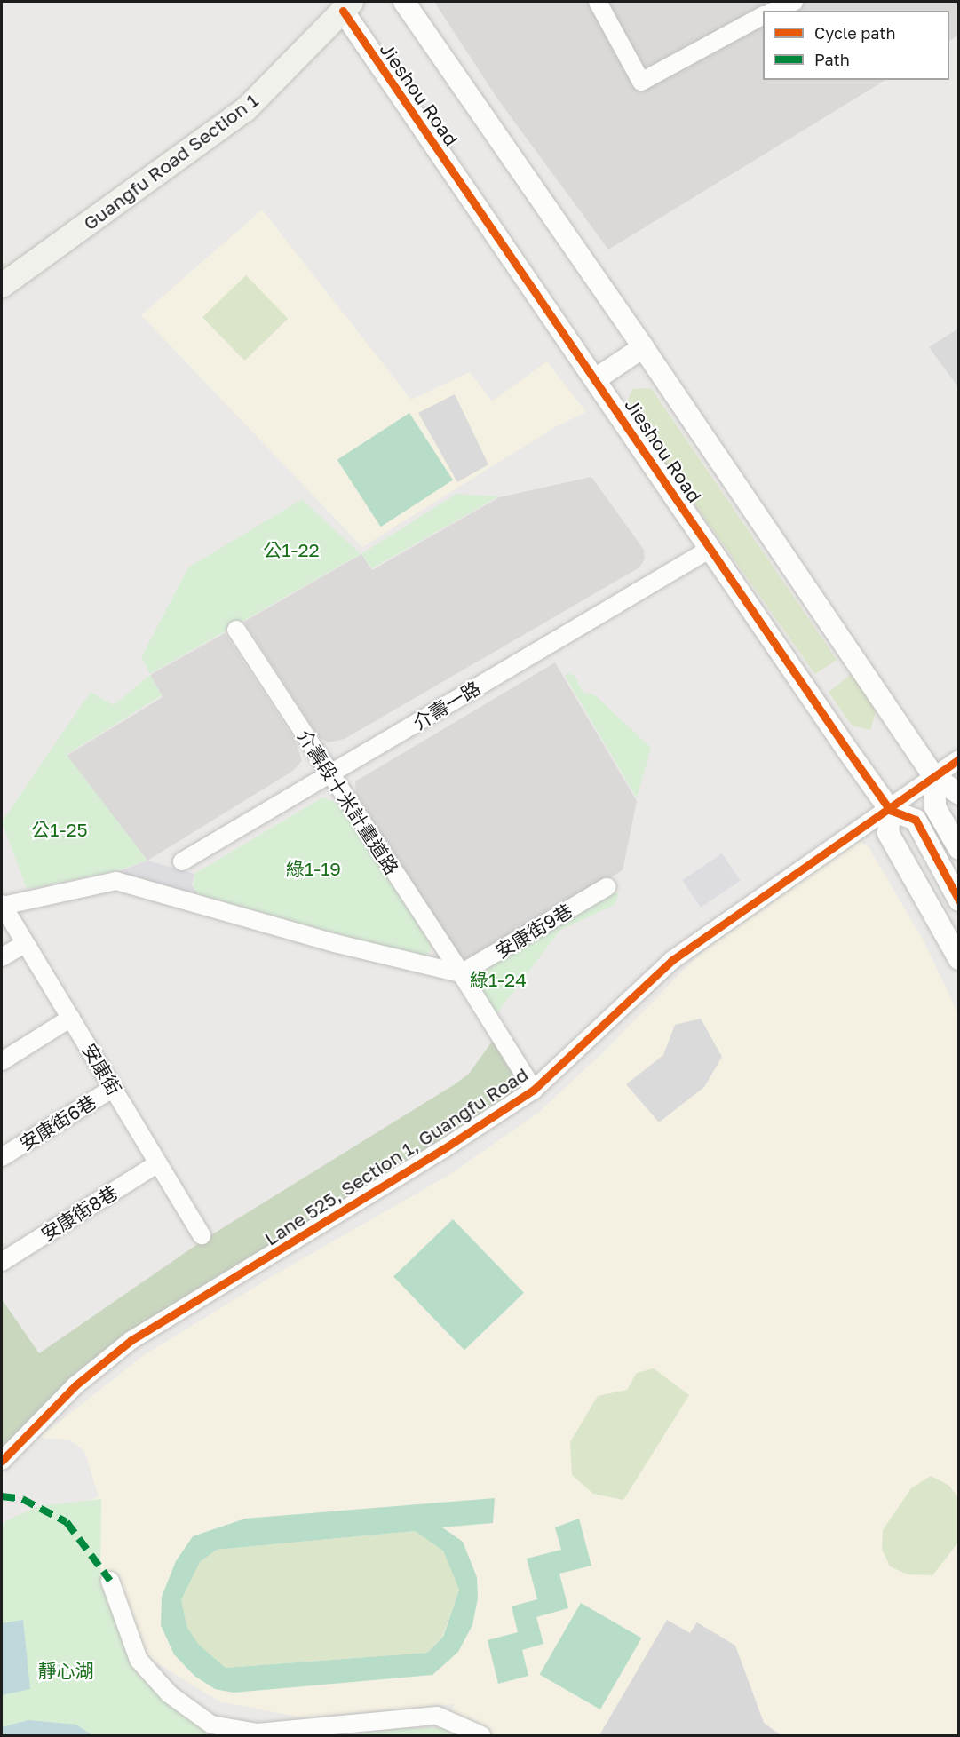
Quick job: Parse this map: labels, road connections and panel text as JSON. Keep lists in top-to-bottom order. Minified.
{"streets":{"main road":["Guangfu Road Section 1"],"street":["Jieshou Road","介壽一路","介壽段十米計畫道路","安康街9巷","安康街","安康街6巷","Lane 525, Section 1, Guangfu Road","安康街8巷"]},"crossings":[["Jieshou Road","Guangfu Road Section 1"],["Jieshou Road","介壽一路"],["Jieshou Road","Lane 525, Section 1, Guangfu Road"],["介壽一路","介壽段十米計畫道路"],["介壽段十米計畫道路","安康街9巷"],["介壽段十米計畫道路","Lane 525, Section 1, Guangfu Road"],["安康街","安康街6巷"],["安康街","安康街8巷"]],"parks":["公1-22","公1-25","綠1-19","綠1-24","靜心湖"],"legend":["Cycle path","Path"]}
